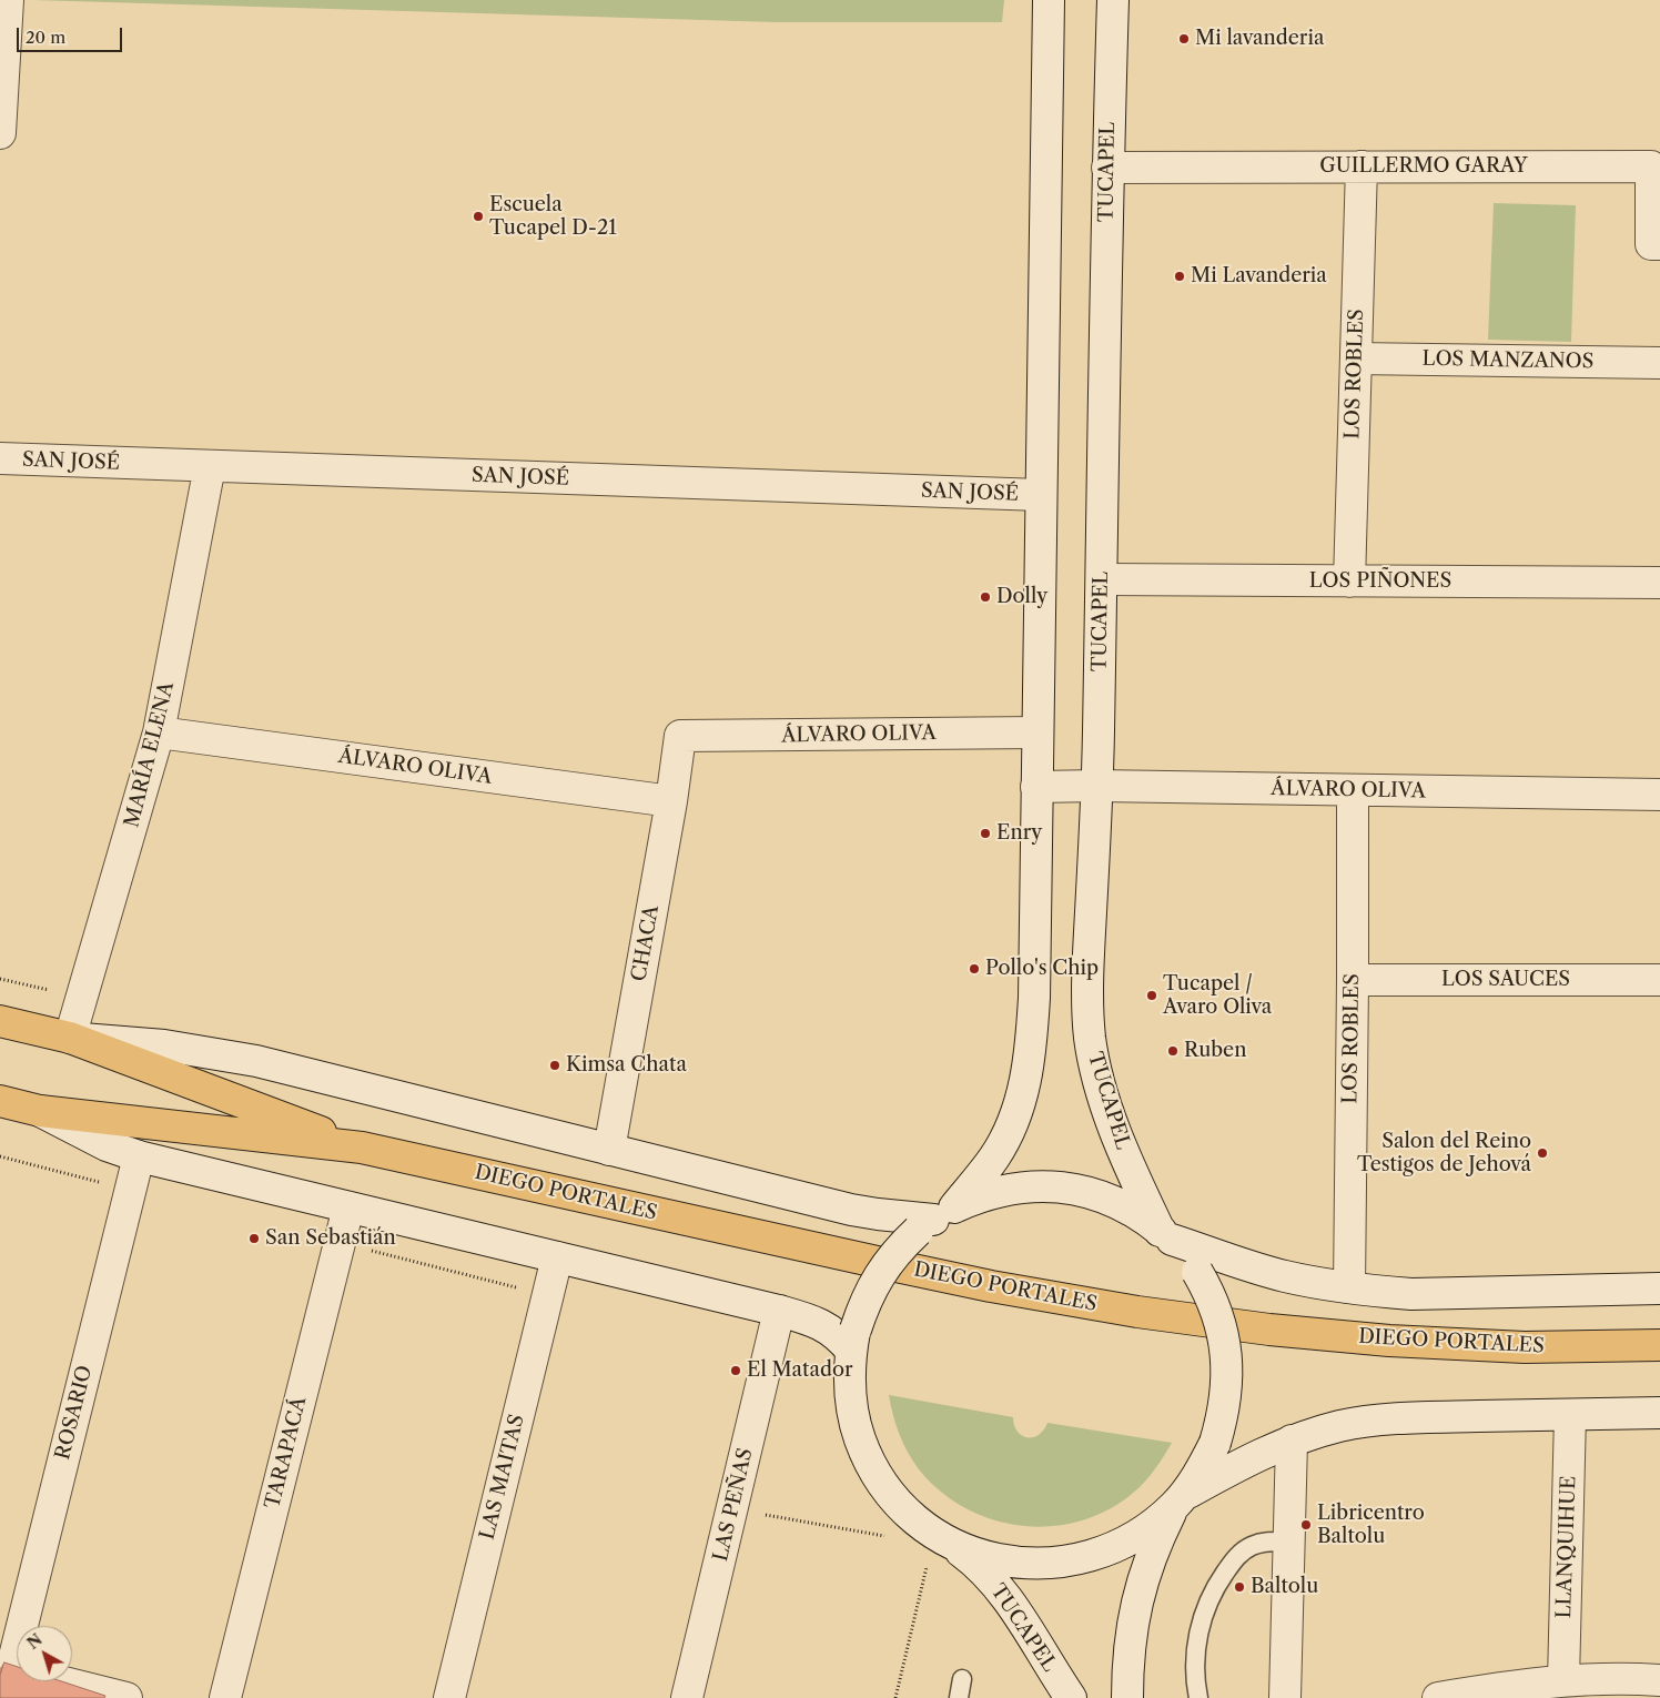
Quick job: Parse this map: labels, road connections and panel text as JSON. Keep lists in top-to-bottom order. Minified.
{"streets":{"main road":["DIEGO PORTALES"],"street":["GUILLERMO GARAY","TUCAPEL","LOS MANZANOS","LOS ROBLES","SAN JOSÉ","LOS PIÑONES","ÁLVARO OLIVA","MARÍA ELENA","CHACA","LOS SAUCES","ROSARIO","TARAPACÁ","LAS MAITAS","LAS PEÑAS","LLANQUIHUE"]},"crossings":[["GUILLERMO GARAY","TUCAPEL"],["GUILLERMO GARAY","LOS ROBLES"],["TUCAPEL","LOS PIÑONES"],["TUCAPEL","ÁLVARO OLIVA"],["LOS MANZANOS","LOS ROBLES"],["LOS ROBLES","LOS PIÑONES"],["LOS ROBLES","ÁLVARO OLIVA"],["LOS ROBLES","LOS SAUCES"],["SAN JOSÉ","MARÍA ELENA"],["ÁLVARO OLIVA","MARÍA ELENA"],["ÁLVARO OLIVA","CHACA"],["MARÍA ELENA","DIEGO PORTALES"]],"places":["Mi lavanderia","Escuela Tucapel D-21","Mi Lavanderia","Dolly","Enry","Pollo's Chip","Tucapel / Avaro Oliva","Ruben","Kimsa Chata","Salon del Reino Testigos de Jehová","San Sebastián","El Matador","Libricentro Baltolu","Baltolu"],"scale_bar":"20 m","north":"top left"}
